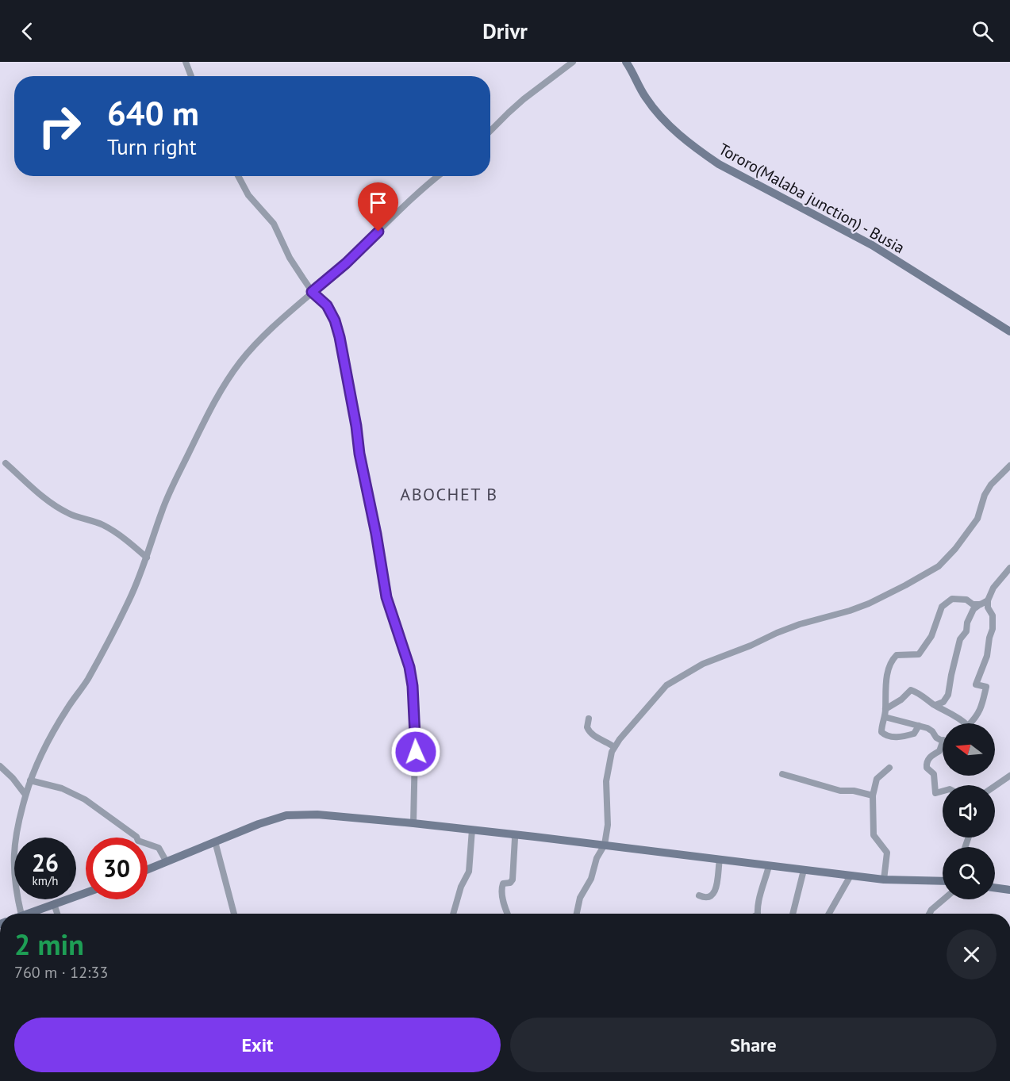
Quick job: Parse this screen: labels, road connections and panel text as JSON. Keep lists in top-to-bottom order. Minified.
{"streets":{"main road":["Tororo(Malaba junction) - Busia"]},"districts":["ABOCHET B"],"north":"left","page":{"header":"Drivr","turn":["640 m","Turn right"],"speed":"26 km/h","limit":"30","heading":["2 min","760 m · 12:33"],"buttons":["Exit","Share"]}}
